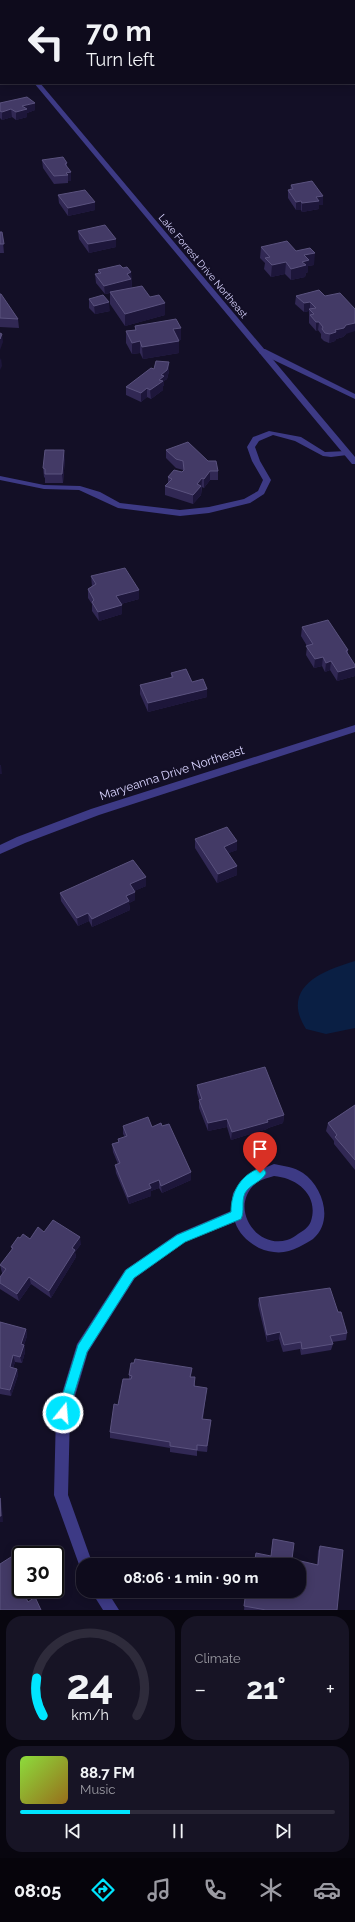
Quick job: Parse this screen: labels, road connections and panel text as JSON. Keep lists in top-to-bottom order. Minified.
{"streets":{"street":["Lake Forrest Drive Northeast","Maryeanna Drive Northeast"]},"page":{"turn":["70 m","Turn left"],"limit":"30","trip":"08:06 · 1 min · 90 m","tile":"Climate","heat":["−","21°","+"],"song":["88.7 FM","Music"],"tabs":"08:05","gauge":["24","km/h"]}}
